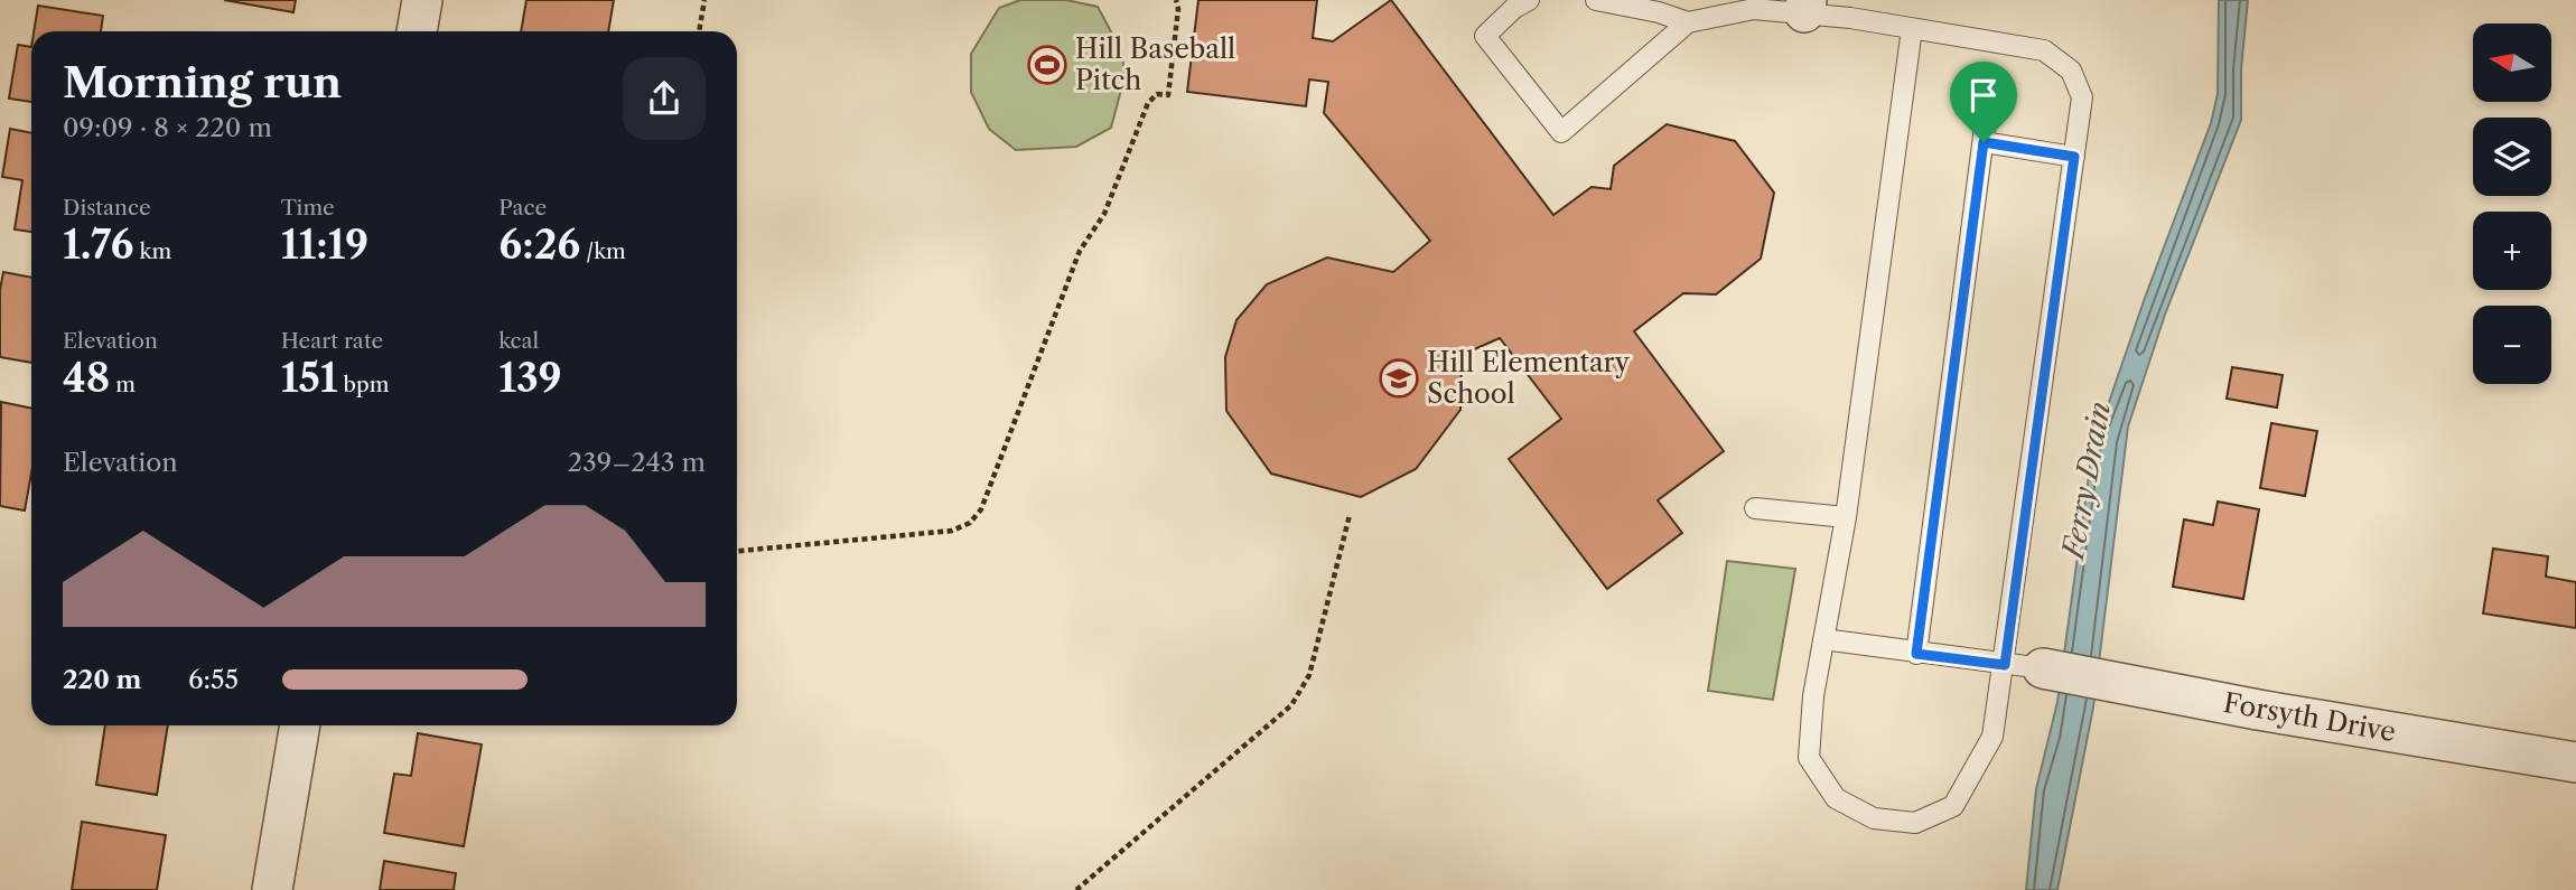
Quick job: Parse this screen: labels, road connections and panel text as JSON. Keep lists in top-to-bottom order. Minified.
{"streets":{"street":["Forsyth Drive"]},"water":["Ferry Drain"],"places":{"sports":["Hill Baseball Pitch"],"school or university":["Hill Elementary School"]},"north":"left","page":{"map_buttons":["+","−"],"heading":["Morning run","09:09 · 8 × 220 m"],"stats":[["Distance","1.76 km"],["Time","11:19"],["Pace","6:26 /km"],["Elevation","48 m"],["Heart rate","151 bpm"],["kcal","139"]],"chart":["Elevation","239–243 m"],"list":[{"name":"220 m","note":"6:55"}]}}
